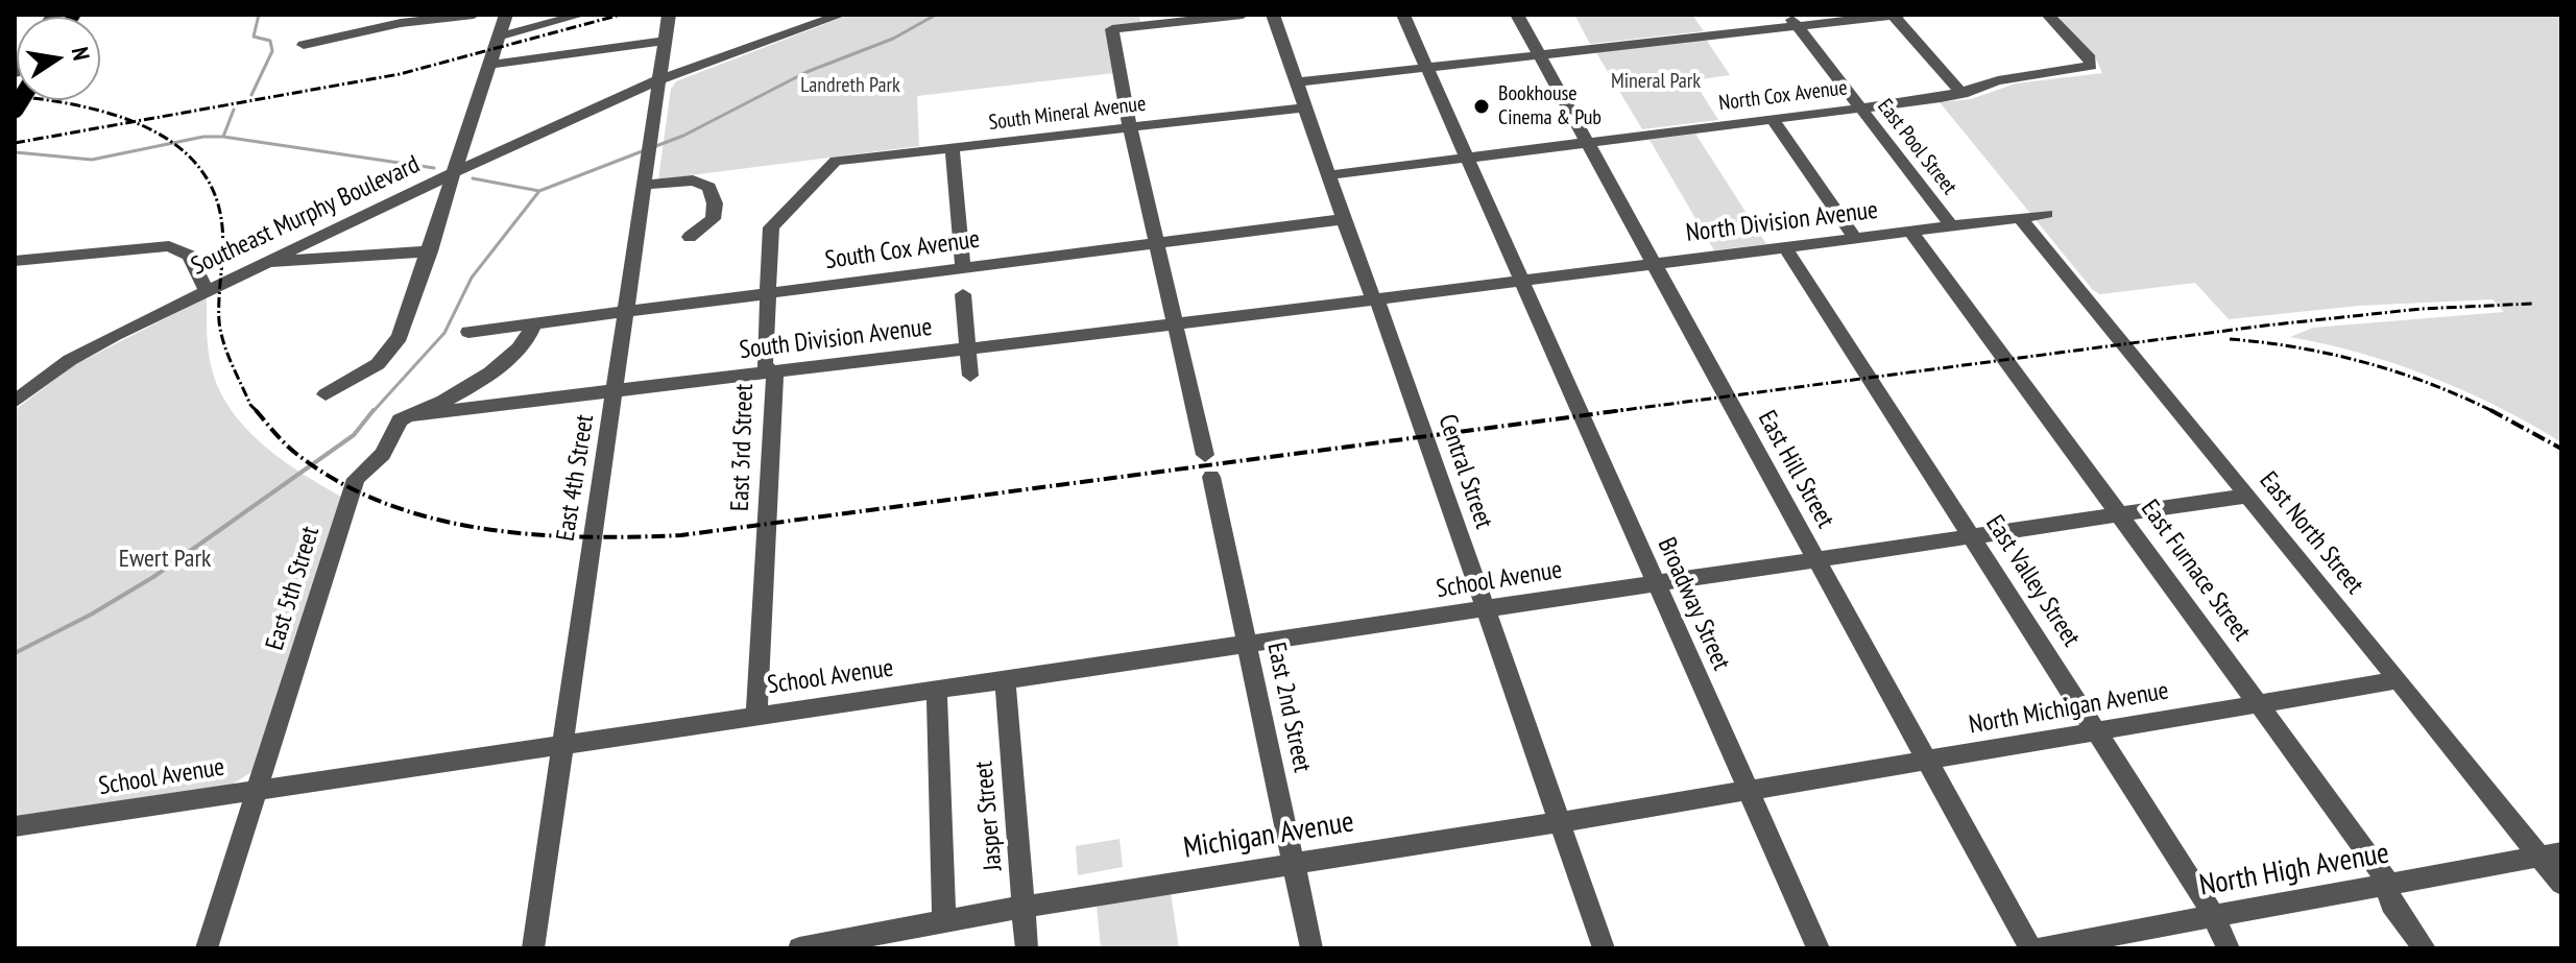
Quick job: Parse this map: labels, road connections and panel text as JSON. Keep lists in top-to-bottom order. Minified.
{"streets":{"street":["North Cox Avenue","South Mineral Avenue","East Pool Street","Southeast Murphy Boulevard","North Division Avenue","South Cox Avenue","South Division Avenue","East 3rd Street","East Hill Street","Central Street","East 4th Street","East North Street","East Furnace Street","School Avenue","East Valley Street","East 5th Street","Broadway Street","East 2nd Street","North Michigan Avenue","Jasper Street","Michigan Avenue","North High Avenue"]},"crossings":[["North Cox Avenue","East Pool Street"],["North Cox Avenue","East Hill Street"],["North Cox Avenue","Central Street"],["North Cox Avenue","Broadway Street"],["South Mineral Avenue","East 3rd Street"],["South Mineral Avenue","Central Street"],["East Pool Street","North Division Avenue"],["Southeast Murphy Boulevard","East 4th Street"],["North Division Avenue","South Division Avenue"],["North Division Avenue","East Hill Street"],["North Division Avenue","East North Street"],["North Division Avenue","East Furnace Street"],["North Division Avenue","East Valley Street"],["North Division Avenue","Broadway Street"],["South Cox Avenue","East 3rd Street"],["South Cox Avenue","Central Street"],["South Cox Avenue","East 4th Street"],["South Cox Avenue","East 5th Street"],["South Division Avenue","East 3rd Street"],["South Division Avenue","Central Street"],["South Division Avenue","East 4th Street"],["South Division Avenue","East 5th Street"],["South Division Avenue","Broadway Street"],["East 3rd Street","School Avenue"],["East Hill Street","School Avenue"],["East Hill Street","North Michigan Avenue"],["Central Street","School Avenue"],["Central Street","Michigan Avenue"],["East 4th Street","School Avenue"],["East North Street","School Avenue"],["East North Street","North Michigan Avenue"],["East North Street","North High Avenue"],["East Furnace Street","School Avenue"],["East Furnace Street","North Michigan Avenue"],["East Furnace Street","North High Avenue"],["School Avenue","East Valley Street"],["School Avenue","East 5th Street"],["School Avenue","Broadway Street"],["School Avenue","East 2nd Street"],["School Avenue","Jasper Street"],["East Valley Street","North Michigan Avenue"],["East Valley Street","North High Avenue"],["Broadway Street","North Michigan Avenue"],["Broadway Street","Michigan Avenue"],["East 2nd Street","Michigan Avenue"],["North Michigan Avenue","Michigan Avenue"],["Jasper Street","Michigan Avenue"]],"parks":["Mineral Park","Landreth Park","Ewert Park"],"places":["Bookhouse Cinema & Pub"],"north":"right"}
